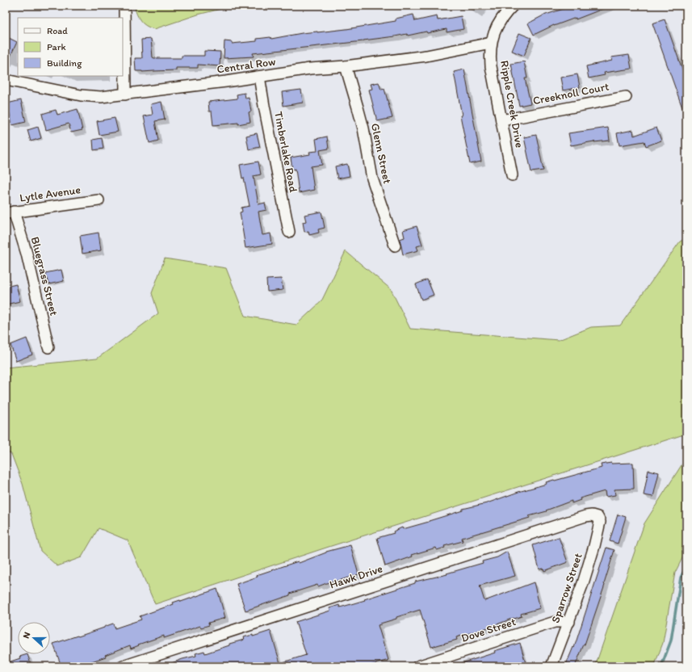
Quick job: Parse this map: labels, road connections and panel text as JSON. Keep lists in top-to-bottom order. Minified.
{"streets":{"street":["Central Row","Creeknoll Court","Ripple Creek Drive","Timberlake Road","Glenn Street","Lytle Avenue","Bluegrass Street","Hawk Drive","Sparrow Street","Dove Street"]},"crossings":[["Central Row","Ripple Creek Drive"],["Central Row","Timberlake Road"],["Central Row","Glenn Street"],["Creeknoll Court","Ripple Creek Drive"],["Lytle Avenue","Bluegrass Street"],["Hawk Drive","Sparrow Street"],["Sparrow Street","Dove Street"]],"legend":["Road","Park","Building"],"north":"left"}
